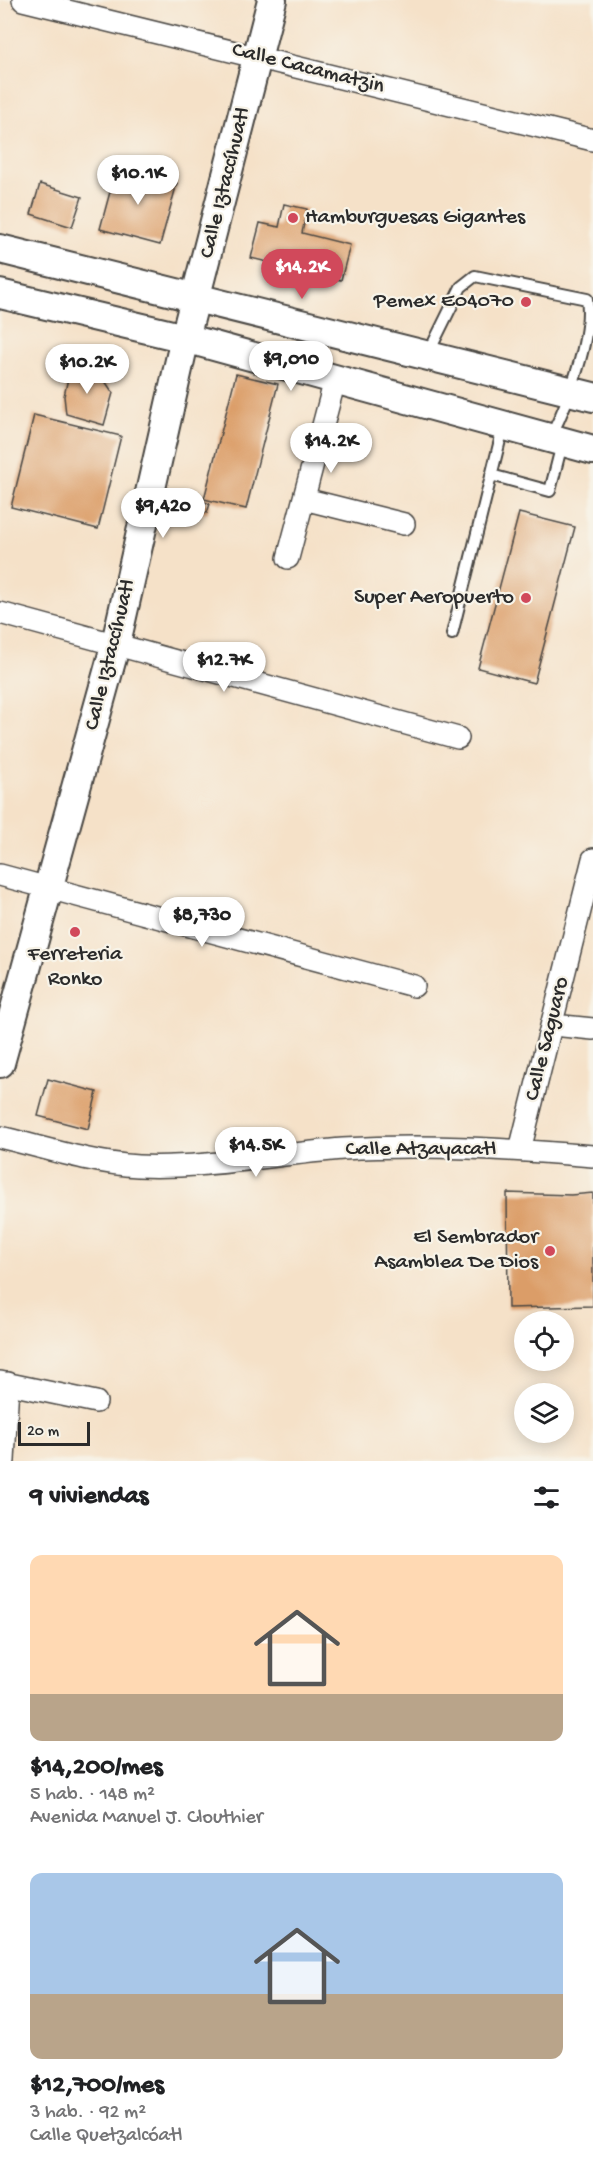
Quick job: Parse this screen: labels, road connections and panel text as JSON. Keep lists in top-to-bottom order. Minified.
{"streets":{"main road":["Calle Iztaccíhuatl"],"street":["Calle Cacamatzin","Calle Saguaro","Calle Atzayacatl"]},"crossings":[["Calle Cacamatzin","Calle Iztaccíhuatl"],["Calle Saguaro","Calle Atzayacatl"]],"places":["Hamburguesas Gigantes","Pemex E04070","Super Aeropuerto","Ferreteria Ronko","El Sembrador Asamblea De Dios"],"scale_bar":"20 m","page":{"price":["$10.1K","$14.2K","$9,010","$10.2K","$14.2K","$9,420","$12.7K","$8,730","$14.5K"],"scale":"20 m","heading":"9 viviendas","list":[{"name":"$14,200/mes","note":"5 hab. · 148 m² · Avenida Manuel J. Clouthier"},{"name":"$12,700/mes","note":"3 hab. · 92 m² · Calle Quetzalcóatl"}]}}
